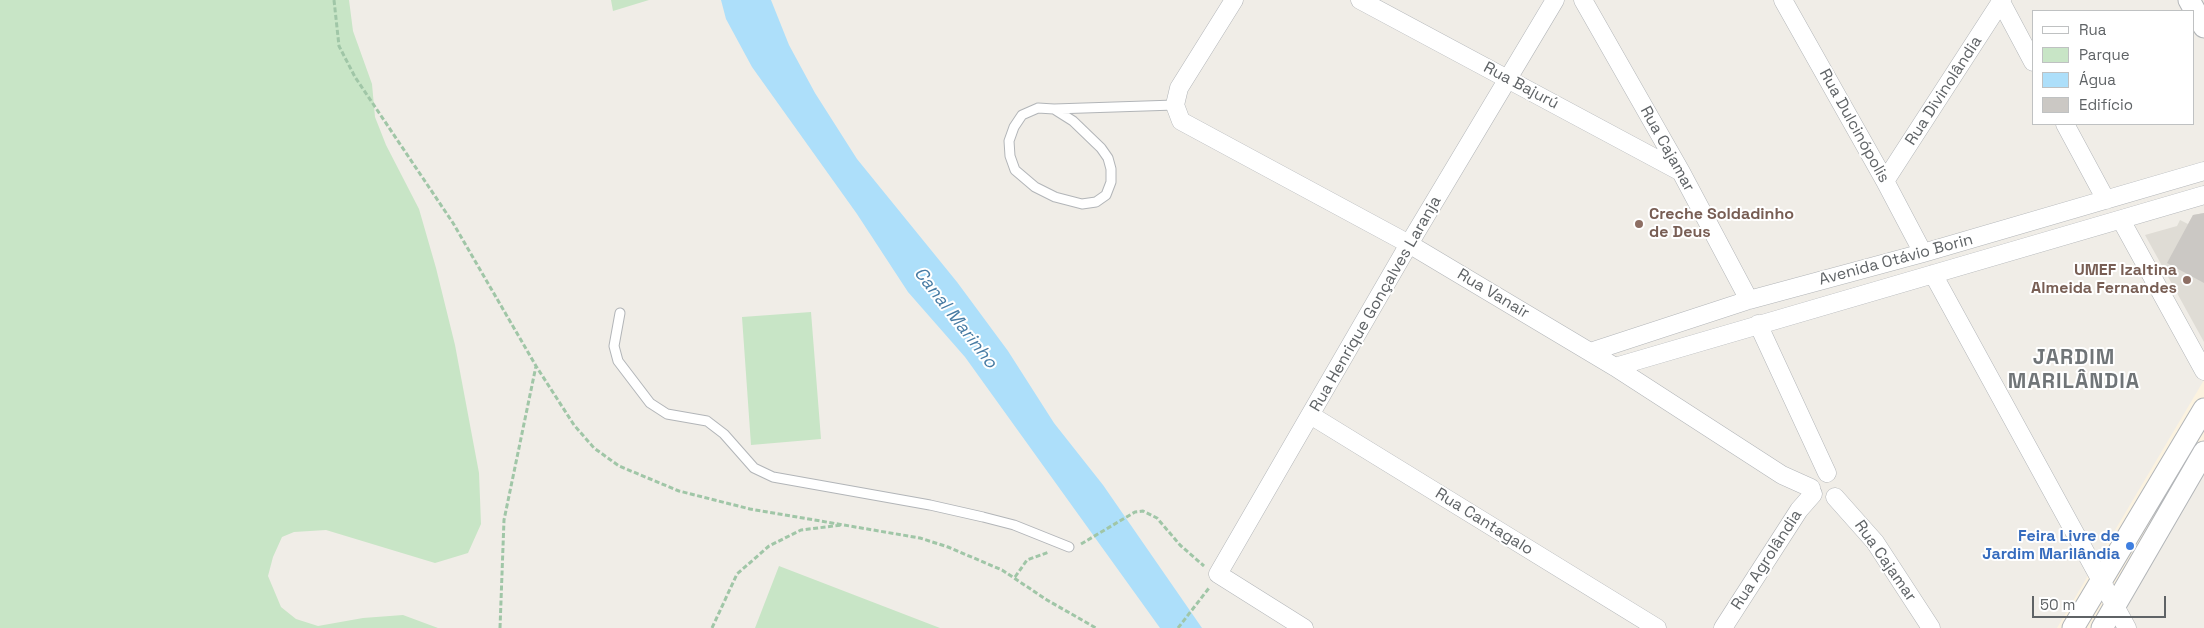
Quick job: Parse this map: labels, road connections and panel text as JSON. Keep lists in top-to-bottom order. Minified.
{"streets":{"street":["Rua Bajurú","Rua Divinolândia","Rua Dulcinópolis","Rua Cajamar","Avenida Otávio Borin","Rua Vanair","Rua Henrique Gonçalves Laranja","Rua Cantagalo","Rua Agrolândia"]},"crossings":[["Rua Bajurú","Rua Cajamar"],["Rua Bajurú","Rua Henrique Gonçalves Laranja"],["Rua Divinolândia","Rua Dulcinópolis"],["Rua Dulcinópolis","Avenida Otávio Borin"],["Rua Cajamar","Avenida Otávio Borin"],["Rua Cajamar","Rua Vanair"],["Rua Cajamar","Rua Agrolândia"],["Avenida Otávio Borin","Rua Vanair"],["Rua Vanair","Rua Henrique Gonçalves Laranja"],["Rua Vanair","Rua Agrolândia"],["Rua Henrique Gonçalves Laranja","Rua Cantagalo"]],"districts":["JARDIM MARILÂNDIA"],"water":["Canal Marinho"],"places":["Creche Soldadinho de Deus","UMEF Izaltina Almeida Fernandes","Feira Livre de Jardim Marilândia"],"legend":["Rua","Parque","Água","Edifício"],"scale_bar":"50 m"}
